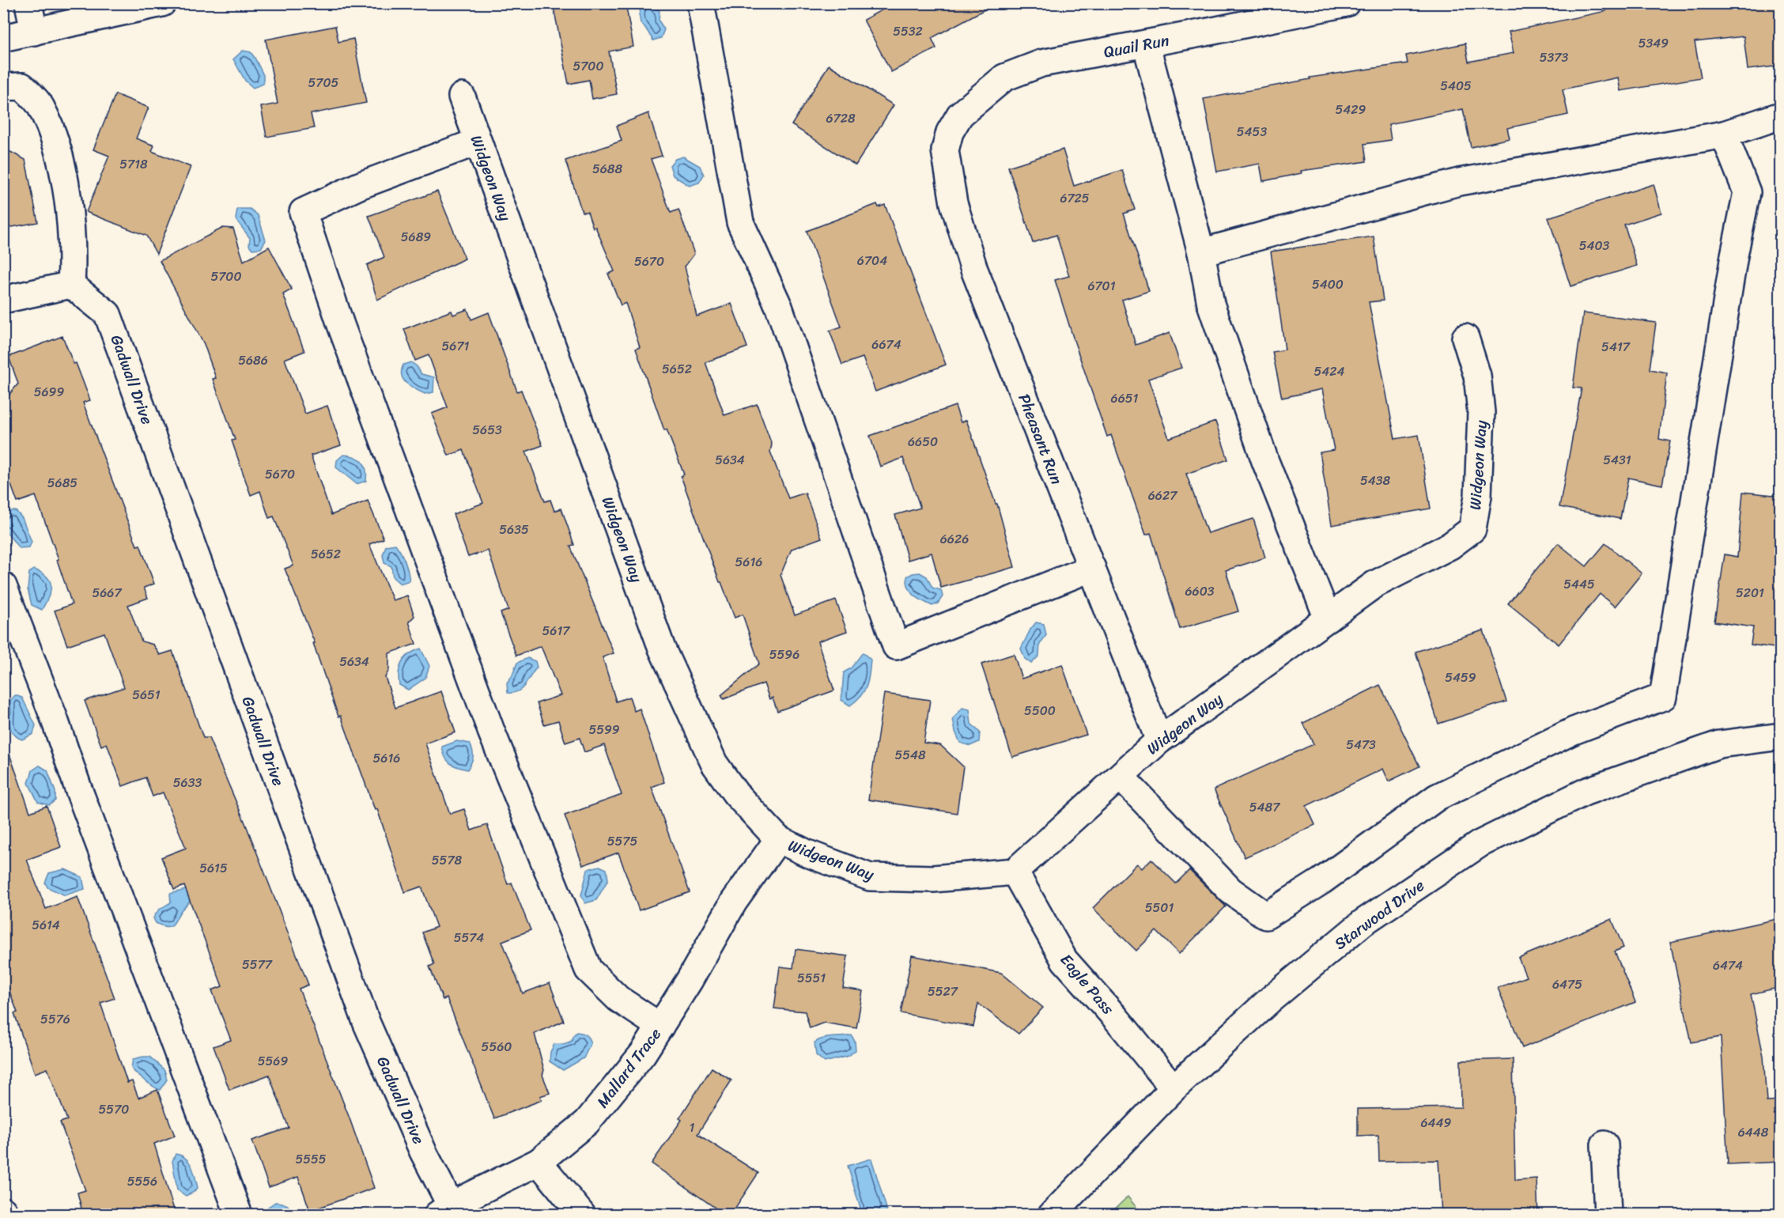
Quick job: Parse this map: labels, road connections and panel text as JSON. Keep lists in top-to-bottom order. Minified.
{"streets":{"street":["Quail Run","Widgeon Way","Gadwall Drive","Pheasant Run","Starwood Drive","Eagle Pass","Mallard Trace"]},"crossings":[["Quail Run","Pheasant Run"],["Widgeon Way","Pheasant Run"],["Widgeon Way","Eagle Pass"],["Widgeon Way","Mallard Trace"],["Gadwall Drive","Mallard Trace"],["Starwood Drive","Eagle Pass"]],"house_numbers":["5532","5349","5373","5700","5705","5405","5429","6728","5453","5718","5688","6725","5689","5403","6704","5670","5700","5400","6701","6674","5671","5417","5686","5652","5424","5699","6651","5653","6650","5634","5431","5670","5438","5685","6627","5635","6626","5652","5616","5445","6603","5667","5201","5617","5596","5634","5459","5651","5500","5599","5473","5548","5616","5633","5487","5575","5578","5615","5501","5614","5574","5577","6474","5551","6475","5527","5576","5560","5569","5570","6449","1","6448","5555","5556"]}
